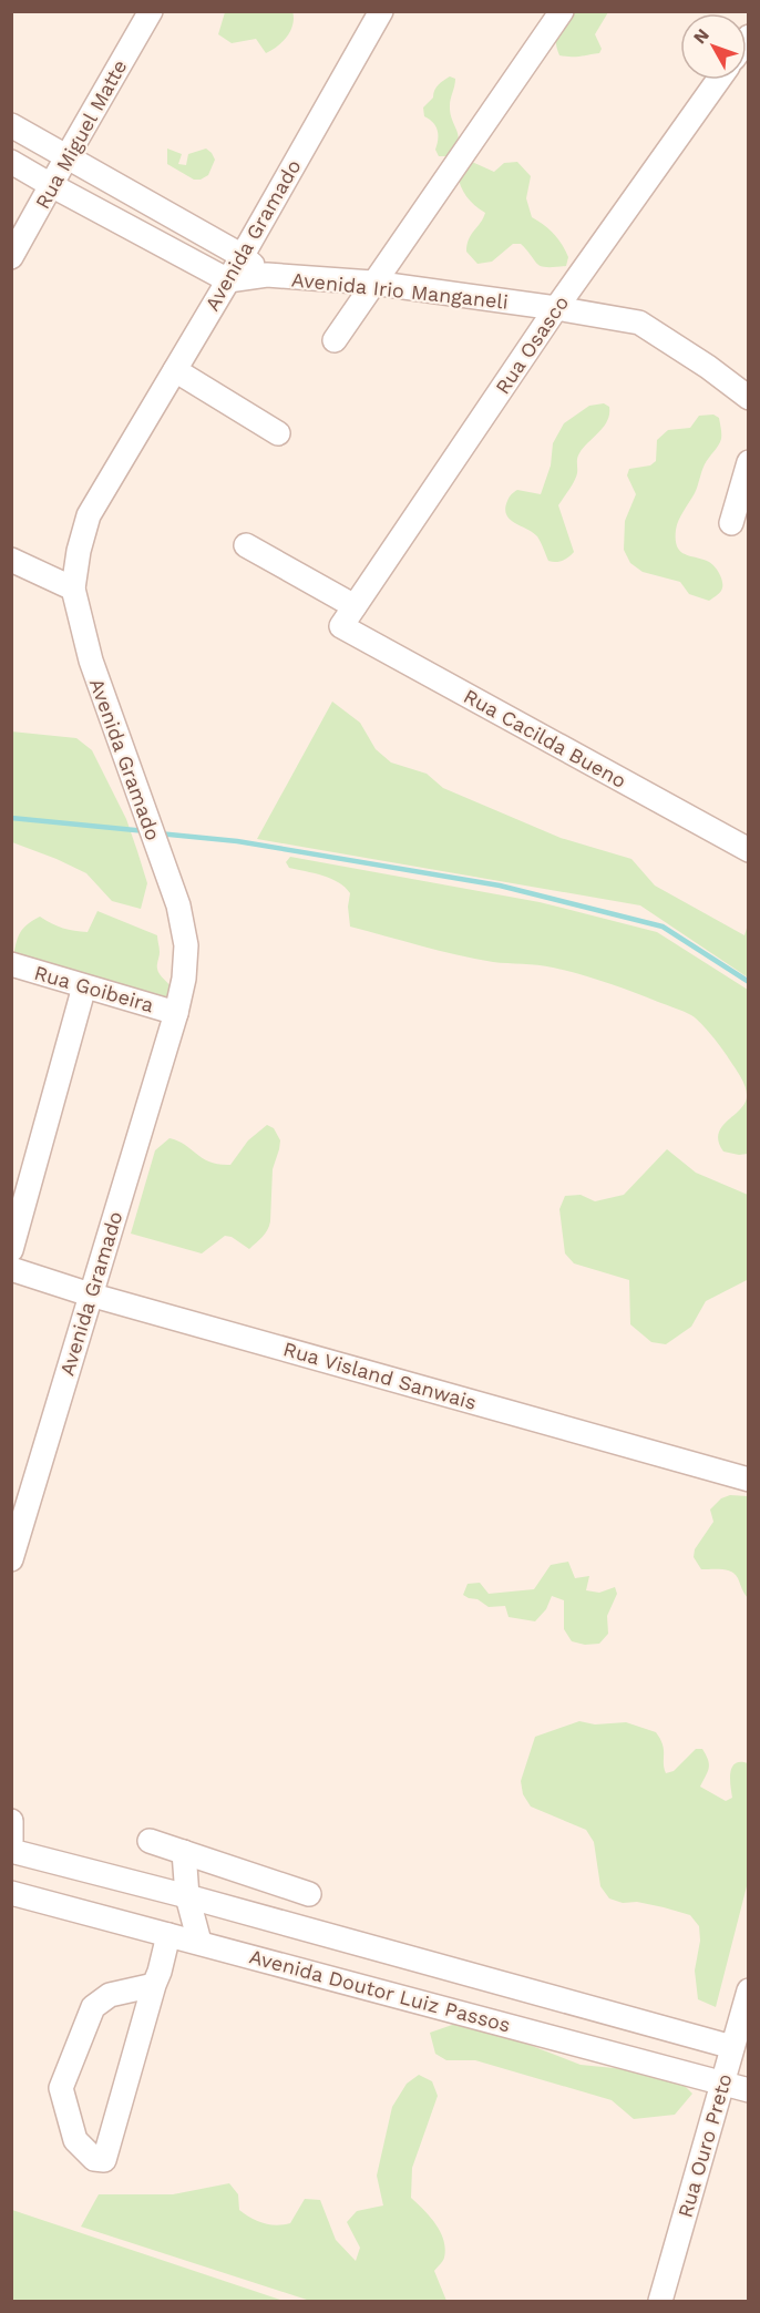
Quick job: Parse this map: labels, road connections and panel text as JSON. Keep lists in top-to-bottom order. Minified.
{"streets":{"street":["Rua Miguel Matte","Avenida Gramado","Avenida Irio Manganeli","Rua Osasco","Rua Cacilda Bueno","Rua Goibeira","Rua Visland Sanwais","Avenida Doutor Luiz Passos","Rua Ouro Preto"]},"crossings":[["Rua Miguel Matte","Avenida Irio Manganeli"],["Avenida Gramado","Avenida Irio Manganeli"],["Avenida Gramado","Rua Goibeira"],["Avenida Gramado","Rua Visland Sanwais"],["Avenida Irio Manganeli","Rua Osasco"],["Rua Osasco","Rua Cacilda Bueno"],["Avenida Doutor Luiz Passos","Rua Ouro Preto"]],"north":"top left"}
